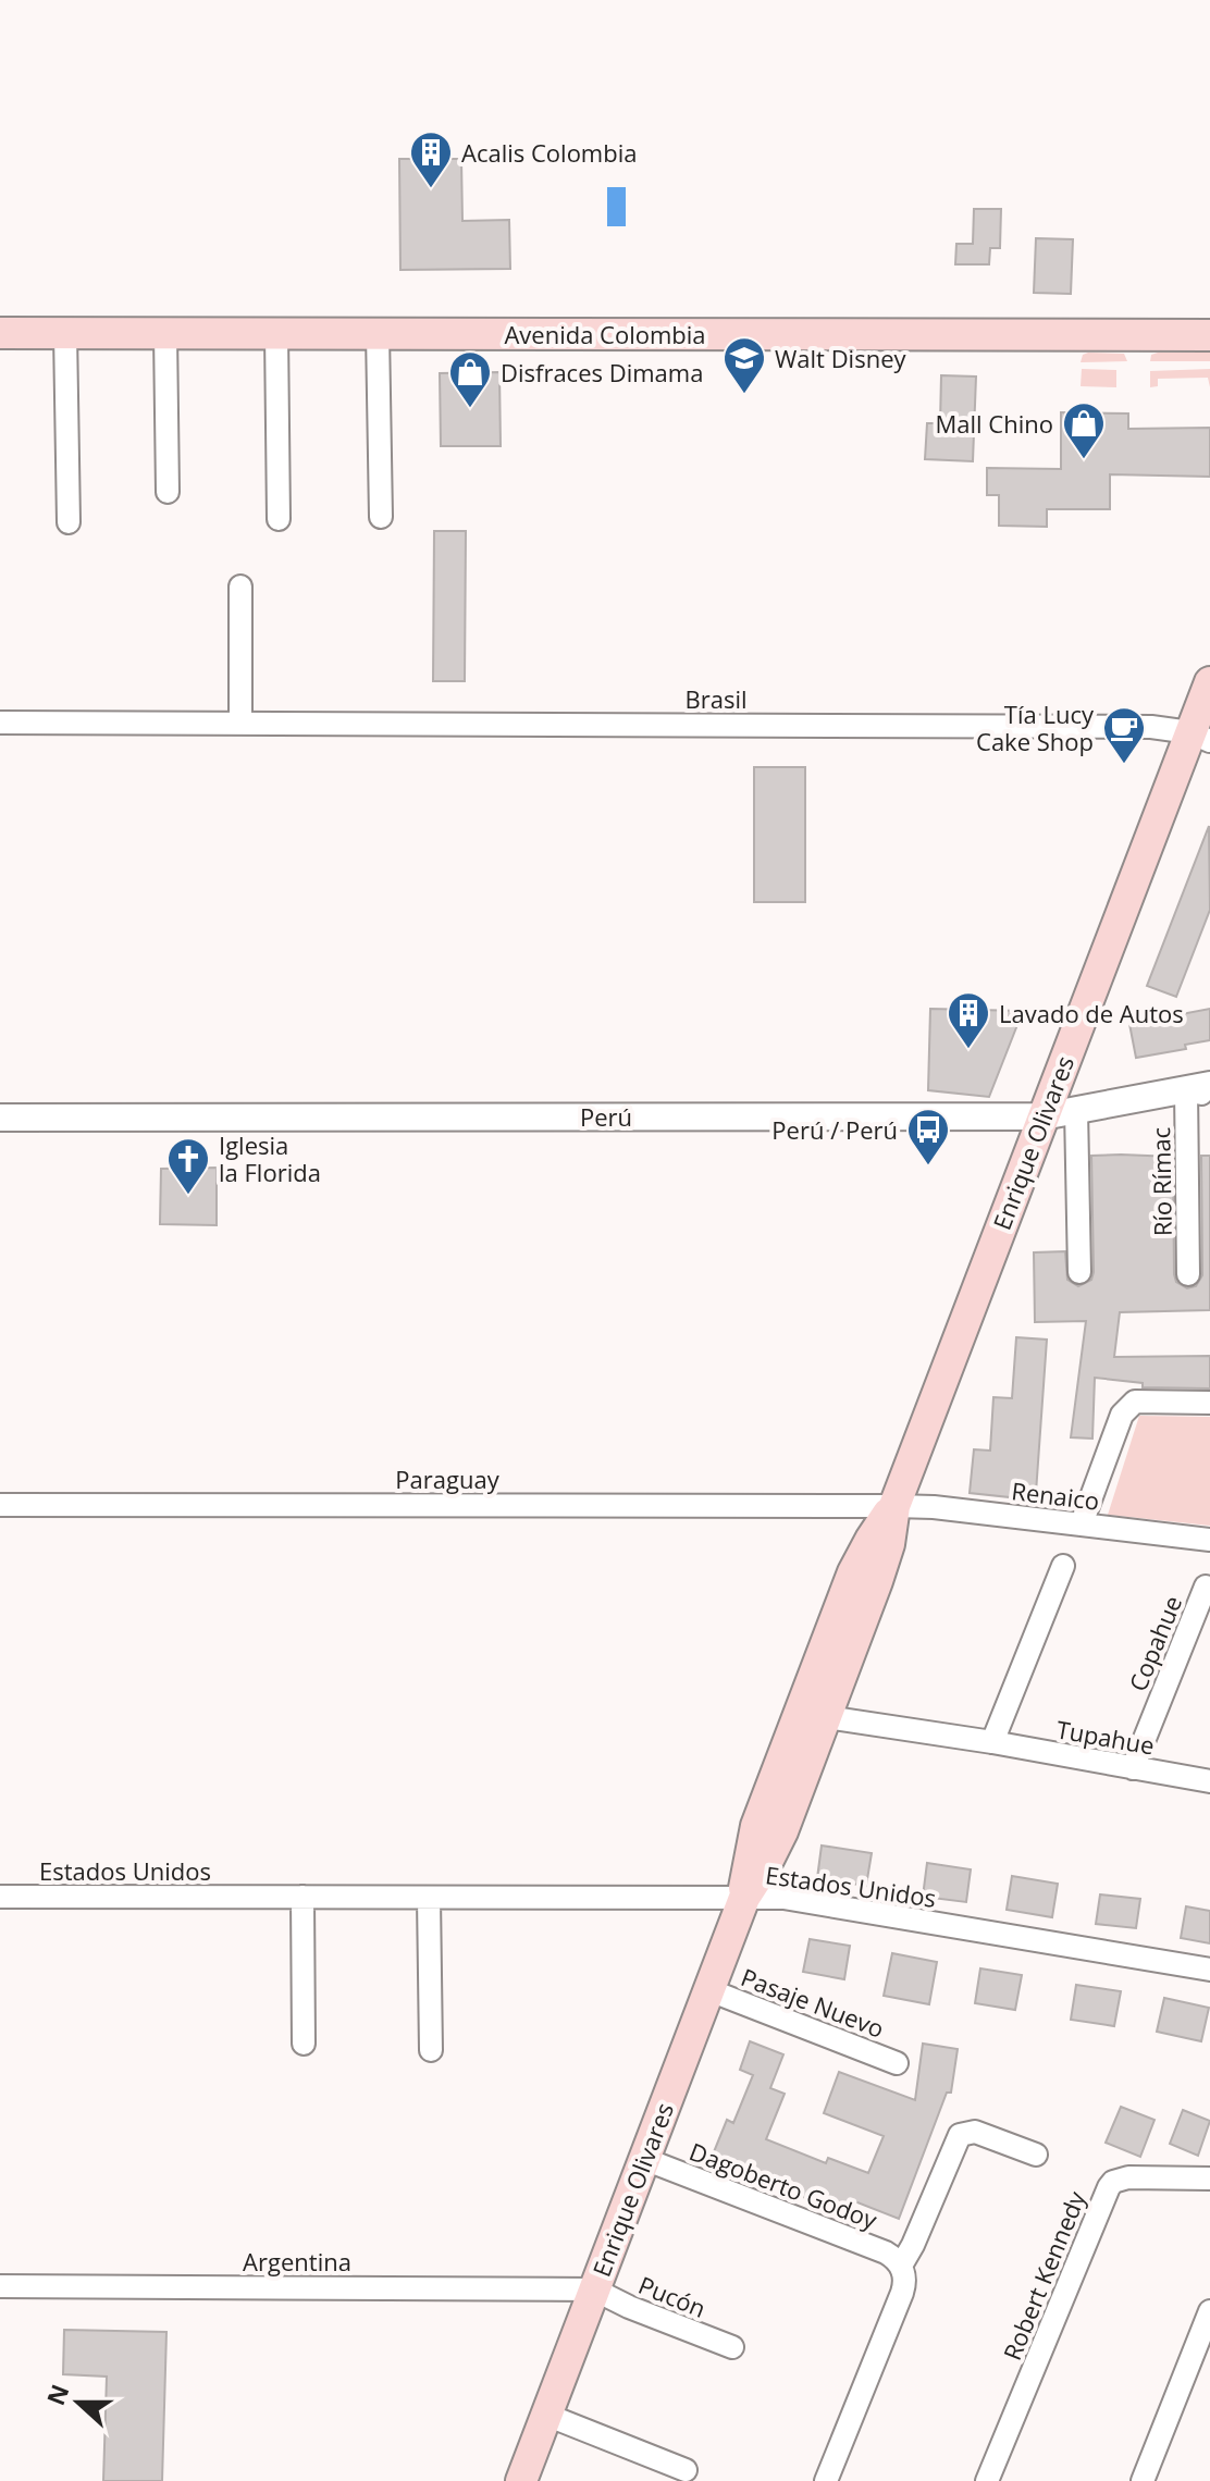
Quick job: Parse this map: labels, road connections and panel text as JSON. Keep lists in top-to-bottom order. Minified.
{"streets":{"main road":["Avenida Colombia","Enrique Olivares"],"street":["Brasil","Perú","Río Rímac","Paraguay","Renaico","Copahue","Tupahue","Estados Unidos","Pasaje Nuevo","Dagoberto Godoy","Argentina","Robert Kennedy","Pucón"]},"crossings":[["Brasil","Enrique Olivares"],["Perú","Enrique Olivares"],["Perú","Río Rímac"],["Enrique Olivares","Paraguay"],["Enrique Olivares","Renaico"],["Enrique Olivares","Tupahue"],["Enrique Olivares","Estados Unidos"],["Enrique Olivares","Pasaje Nuevo"],["Enrique Olivares","Dagoberto Godoy"],["Enrique Olivares","Argentina"],["Enrique Olivares","Pucón"],["Paraguay","Renaico"],["Copahue","Tupahue"],["Argentina","Pucón"]],"places":{"building":["Acalis Colombia","Lavado de Autos"],"school or university":["Walt Disney"],"shop":["Disfraces Dimama","Mall Chino"],"cafe":["Tía Lucy Cake Shop"],"bus stop":["Perú / Perú"],"church":["Iglesia la Florida"]},"north":"left"}
